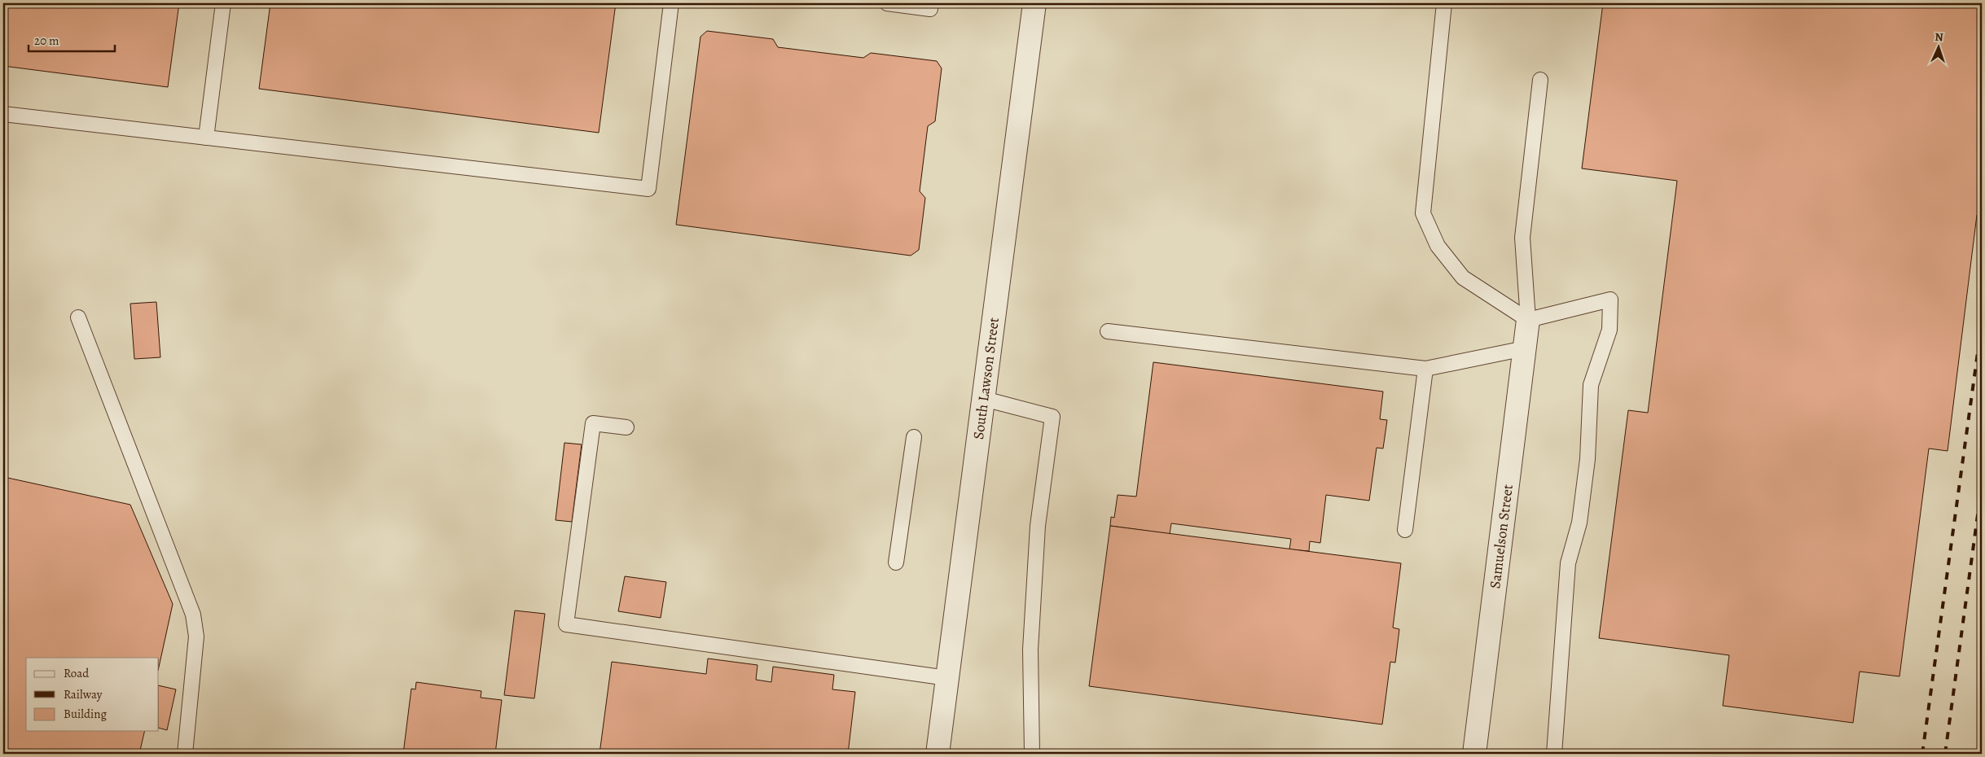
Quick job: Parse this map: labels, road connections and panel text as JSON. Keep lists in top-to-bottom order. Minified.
{"streets":{"street":["South Lawson Street","Samuelson Street"]},"legend":["Road","Railway","Building"],"scale_bar":"20 m","north":"top"}
